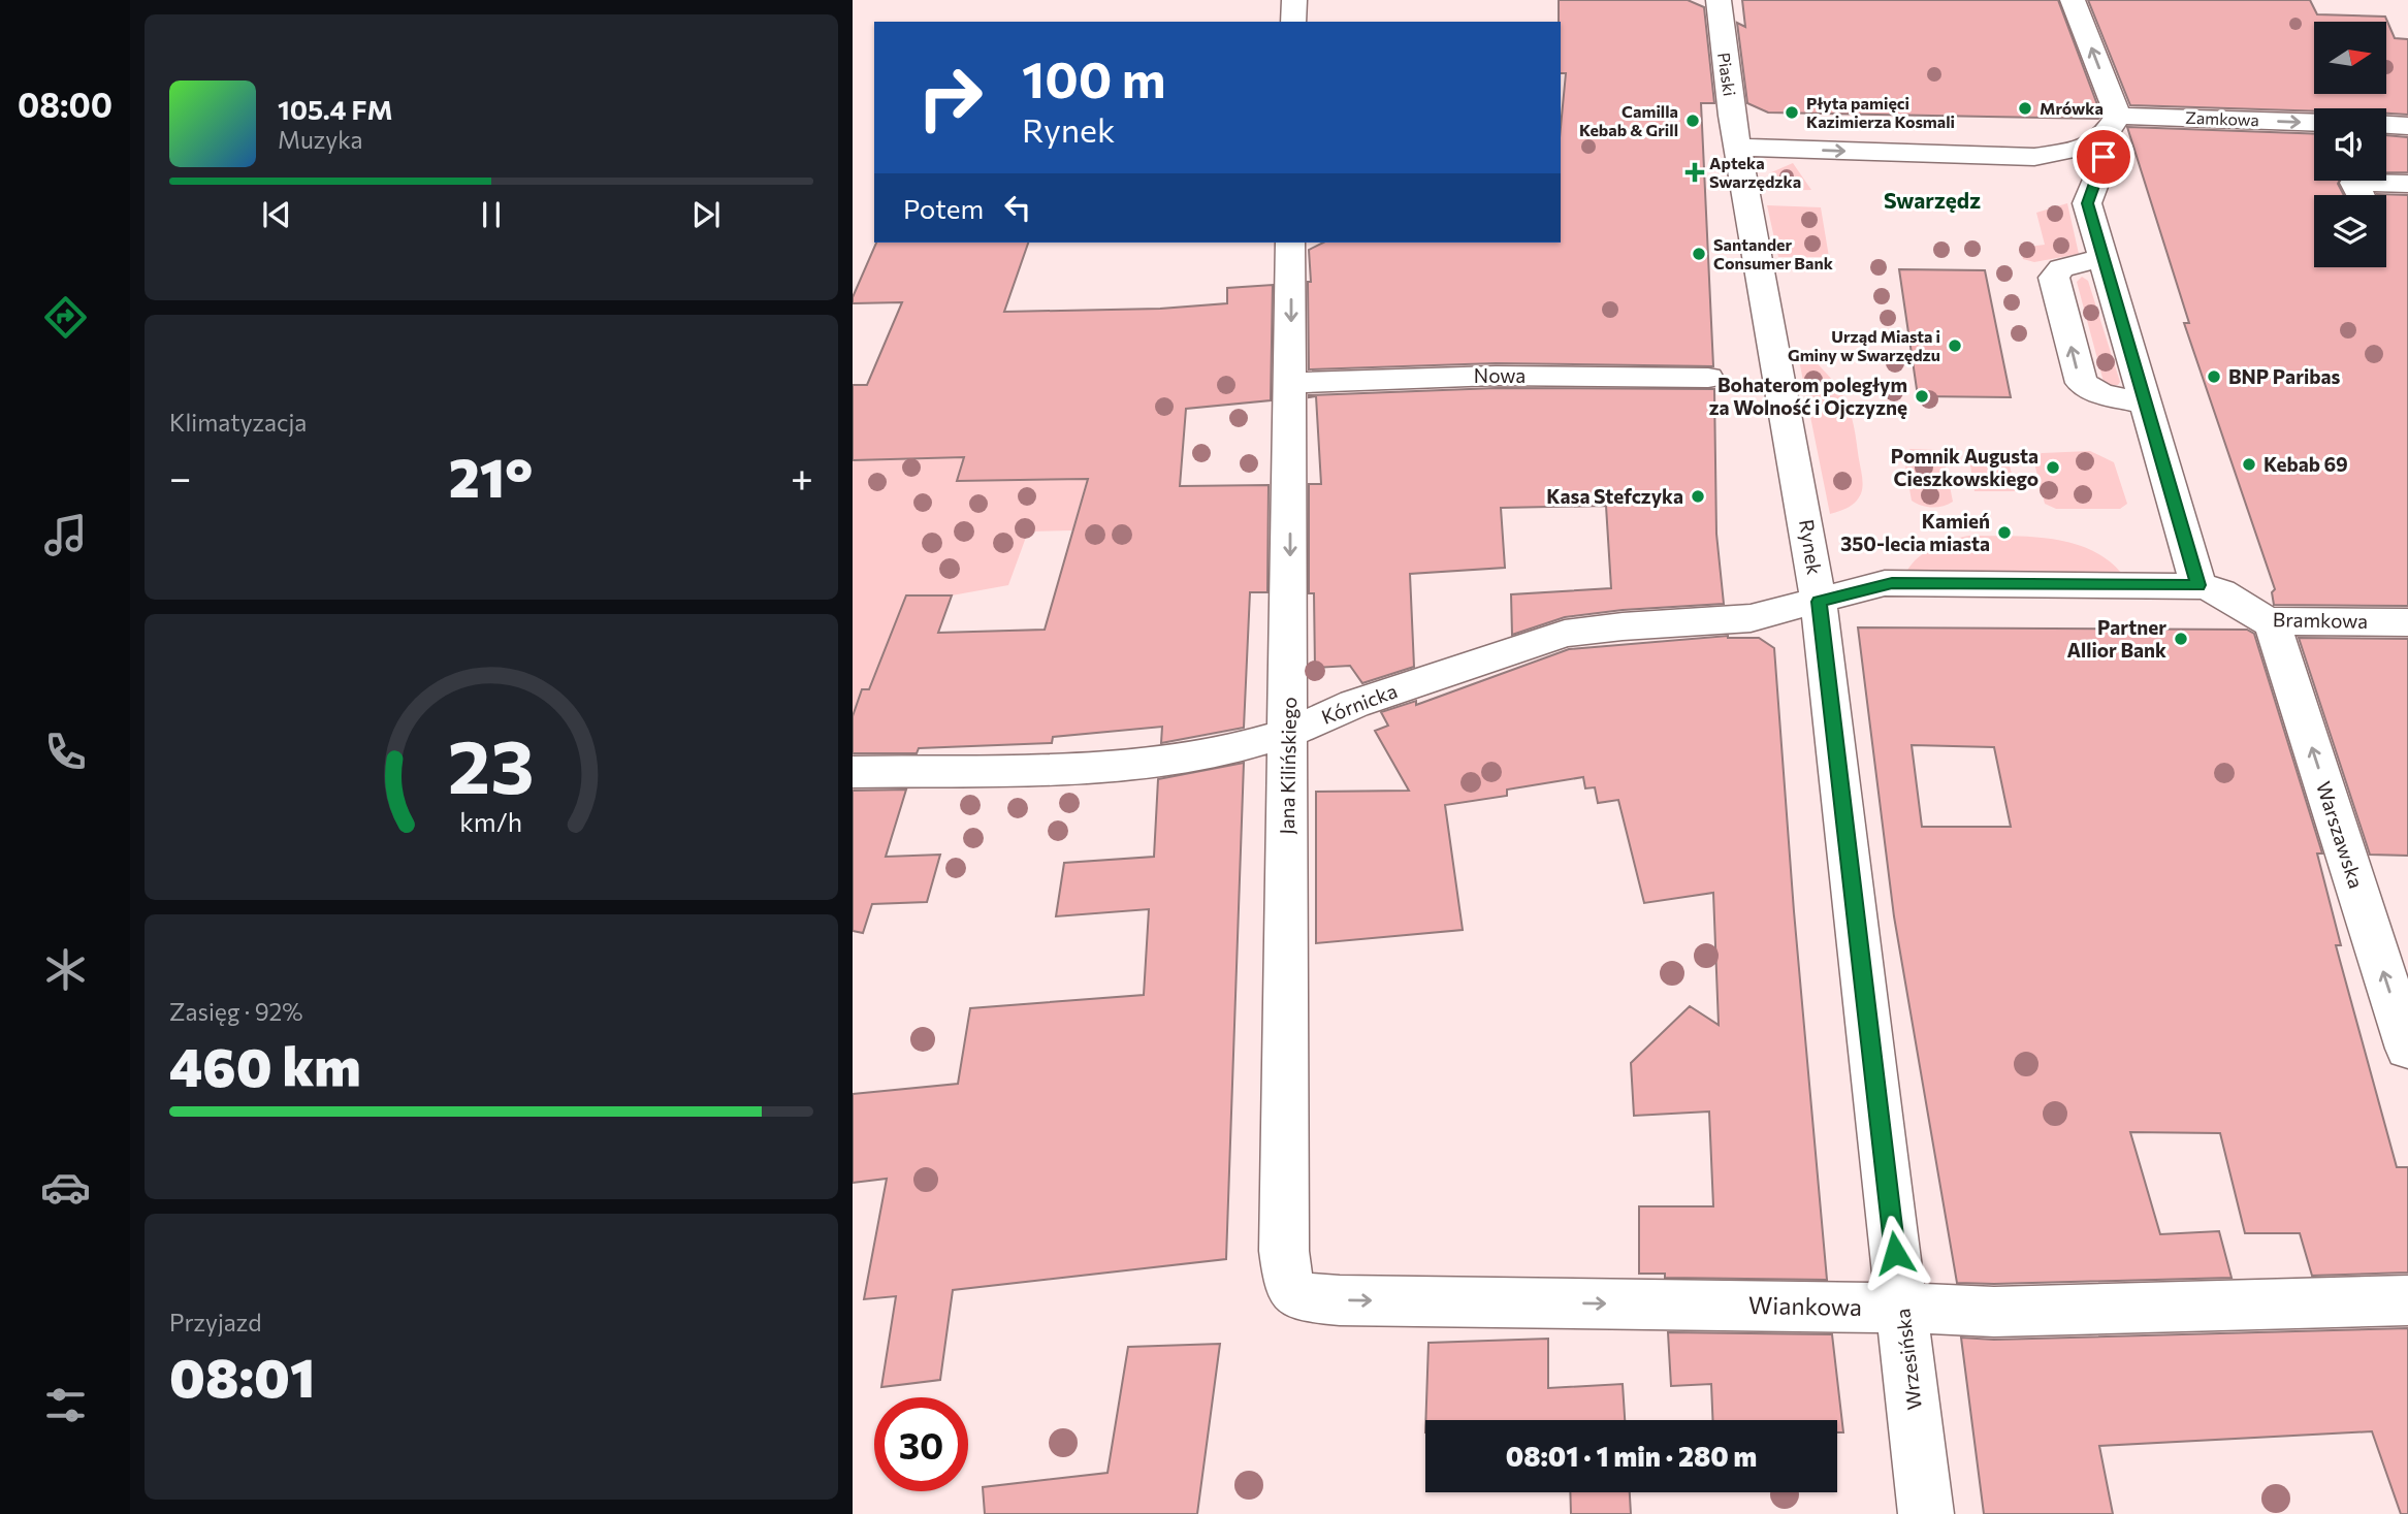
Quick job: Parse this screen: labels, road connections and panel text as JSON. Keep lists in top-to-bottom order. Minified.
{"streets":{"street":["Piaski","Zamkowa","Nowa","Rynek","Bramkowa","Kórnicka","Jana Kilińskiego","Warszawska","Wiankowa","Wrzesińska"]},"crossings":[["Piaski","Rynek"],["Nowa","Jana Kilińskiego"],["Rynek","Bramkowa"],["Rynek","Kórnicka"],["Rynek","Wrzesińska"],["Bramkowa","Warszawska"],["Kórnicka","Jana Kilińskiego"],["Kórnicka","Wrzesińska"],["Jana Kilińskiego","Wiankowa"],["Wiankowa","Wrzesińska"]],"one_way":["Zamkowa","Jana Kilińskiego","Warszawska","Wiankowa"],"districts":["Swarzędz"],"places":{"other":["Mrówka","Płyta pamięci Kazimierza Kosmali","Camilla Kebab & Grill","Santander Consumer Bank","Urząd Miasta i Gminy w Swarzędzu","BNP Paribas","Bohaterom poległym za Wolność i Ojczyznę","Kebab 69","Pomnik Augusta Cieszkowskiego","Kasa Stefczyka","Kamień 350-lecia miasta","Partner Allior Bank"],"health":["Apteka Swarzędzka"]},"north":"right","page":{"tabs":"08:00","turn":["100 m","Rynek"],"song":["105.4 FM","Muzyka"],"then":"Potem","tile":["Klimatyzacja",["Zasięg · 92%","460 km"],["Przyjazd","08:01"]],"heat":["−","21°","+"],"limit":"30","trip":"08:01 · 1 min · 280 m","gauge":["23","km/h"]}}
